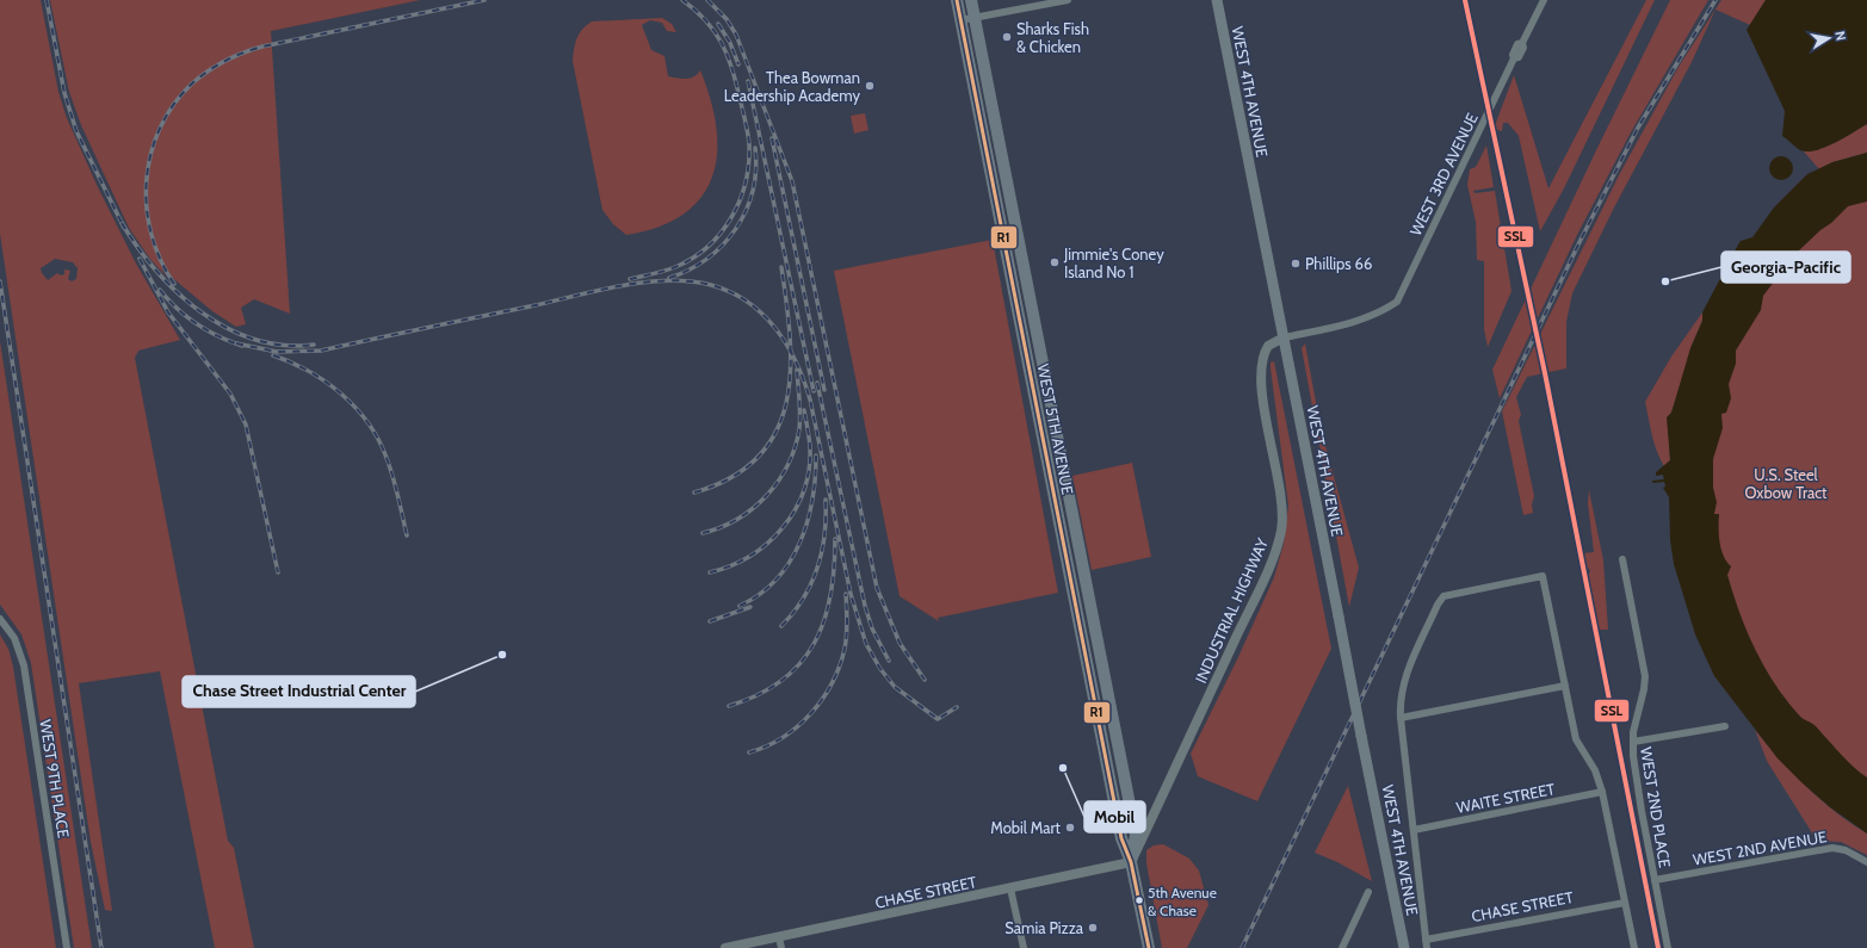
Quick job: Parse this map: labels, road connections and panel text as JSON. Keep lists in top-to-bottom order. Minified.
{"streets":{"main road":["WEST 4TH AVENUE","WEST 5TH AVENUE"],"street":["WEST 3RD AVENUE","INDUSTRIAL HIGHWAY","WEST 9TH PLACE","WAITE STREET","WEST 2ND PLACE","WEST 2ND AVENUE","CHASE STREET"]},"crossings":[["WEST 4TH AVENUE","WEST 3RD AVENUE"],["WEST 4TH AVENUE","INDUSTRIAL HIGHWAY"],["WEST 3RD AVENUE","INDUSTRIAL HIGHWAY"],["WEST 5TH AVENUE","INDUSTRIAL HIGHWAY"],["WEST 5TH AVENUE","CHASE STREET"],["INDUSTRIAL HIGHWAY","CHASE STREET"],["WEST 2ND PLACE","WEST 2ND AVENUE"]],"parks":["U.S. Steel Oxbow Tract"],"places":["Sharks Fish & Chicken","Thea Bowman Leadership Academy","Jimmie's Coney Island No 1","Phillips 66","Georgia-Pacific","Chase Street Industrial Center","Mobil","Mobil Mart","5th Avenue & Chase","Samia Pizza"],"lines":["transit line SSL","transit line R1"],"north":"right"}
